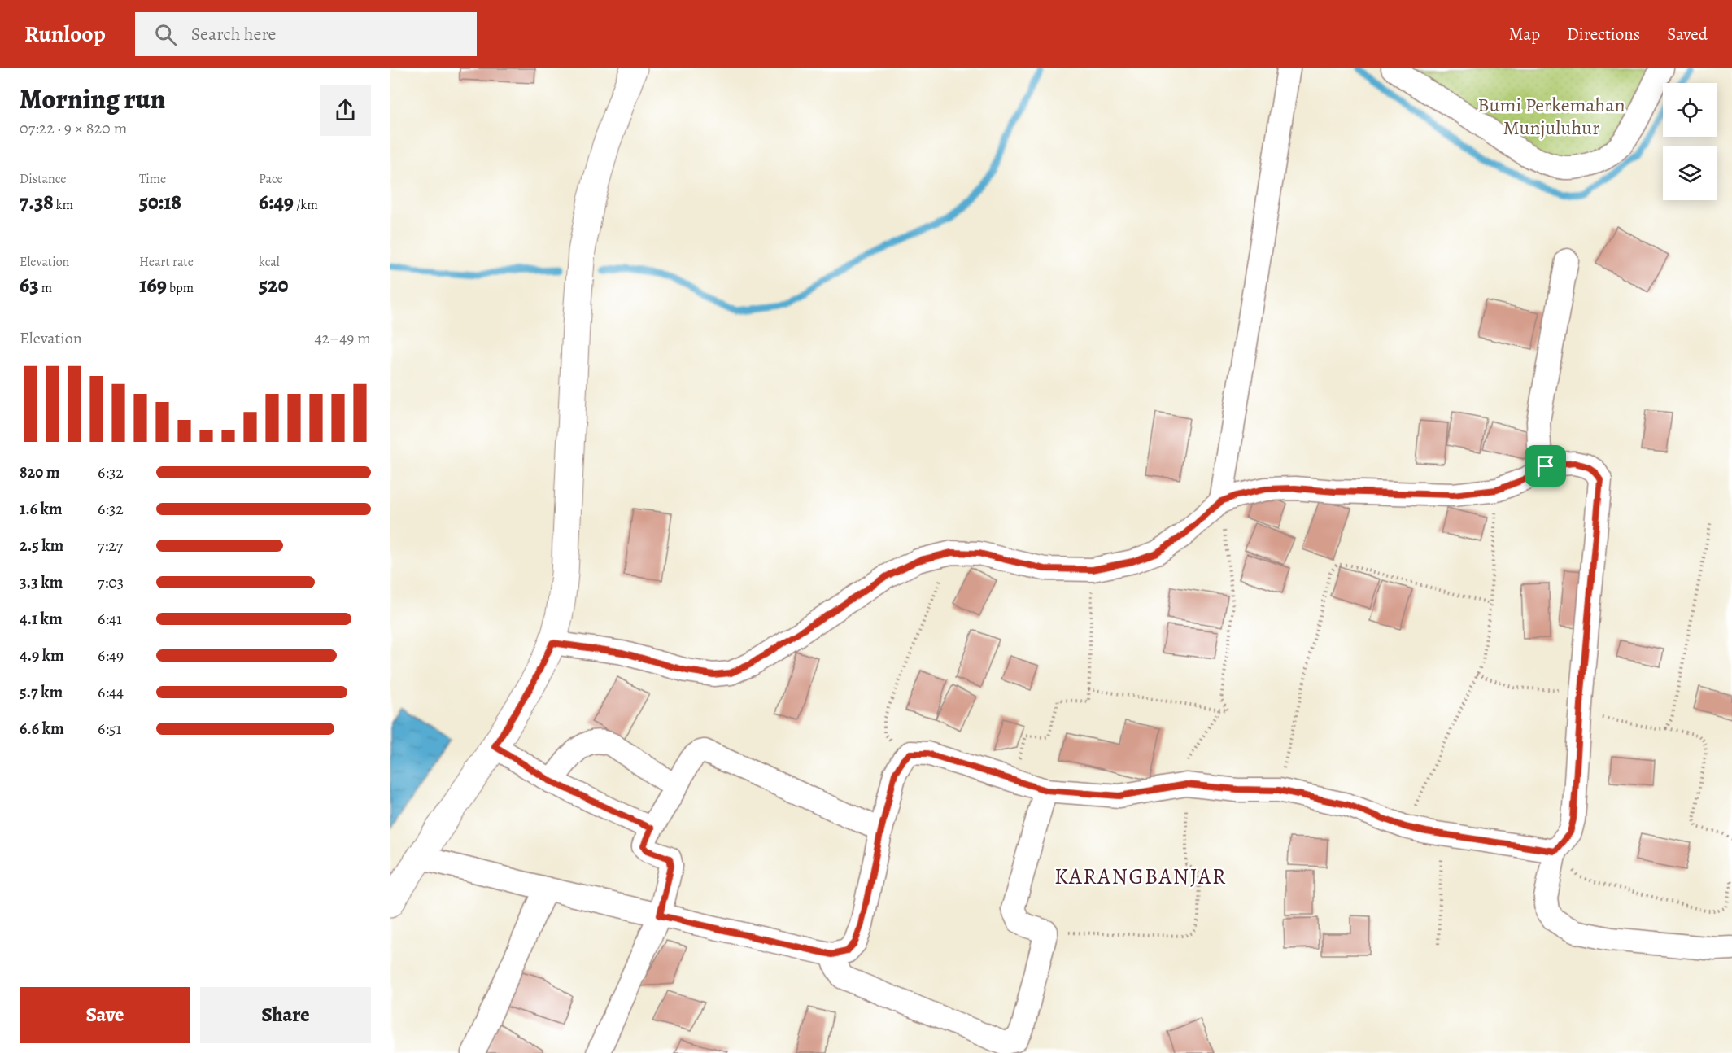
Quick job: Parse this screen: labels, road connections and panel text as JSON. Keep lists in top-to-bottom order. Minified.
{"districts":["KARANGBANJAR"],"parks":["Bumi Perkemahan Munjuluhur"],"page":{"header":"Runloop","search":"Search here","nav":["Map","Directions","Saved"],"heading":["Morning run","07:22 · 9 × 820 m"],"stats":[["Distance","7.38 km"],["Time","50:18"],["Pace","6:49 /km"],["Elevation","63 m"],["Heart rate","169 bpm"],["kcal","520"]],"chart":["Elevation","42–49 m"],"list":[{"name":"820 m","note":"6:32"},{"name":"1.6 km","note":"6:32"},{"name":"2.5 km","note":"7:27"},{"name":"3.3 km","note":"7:03"},{"name":"4.1 km","note":"6:41"},{"name":"4.9 km","note":"6:49"},{"name":"5.7 km","note":"6:44"},{"name":"6.6 km","note":"6:51"}],"buttons":["Save","Share"]}}
